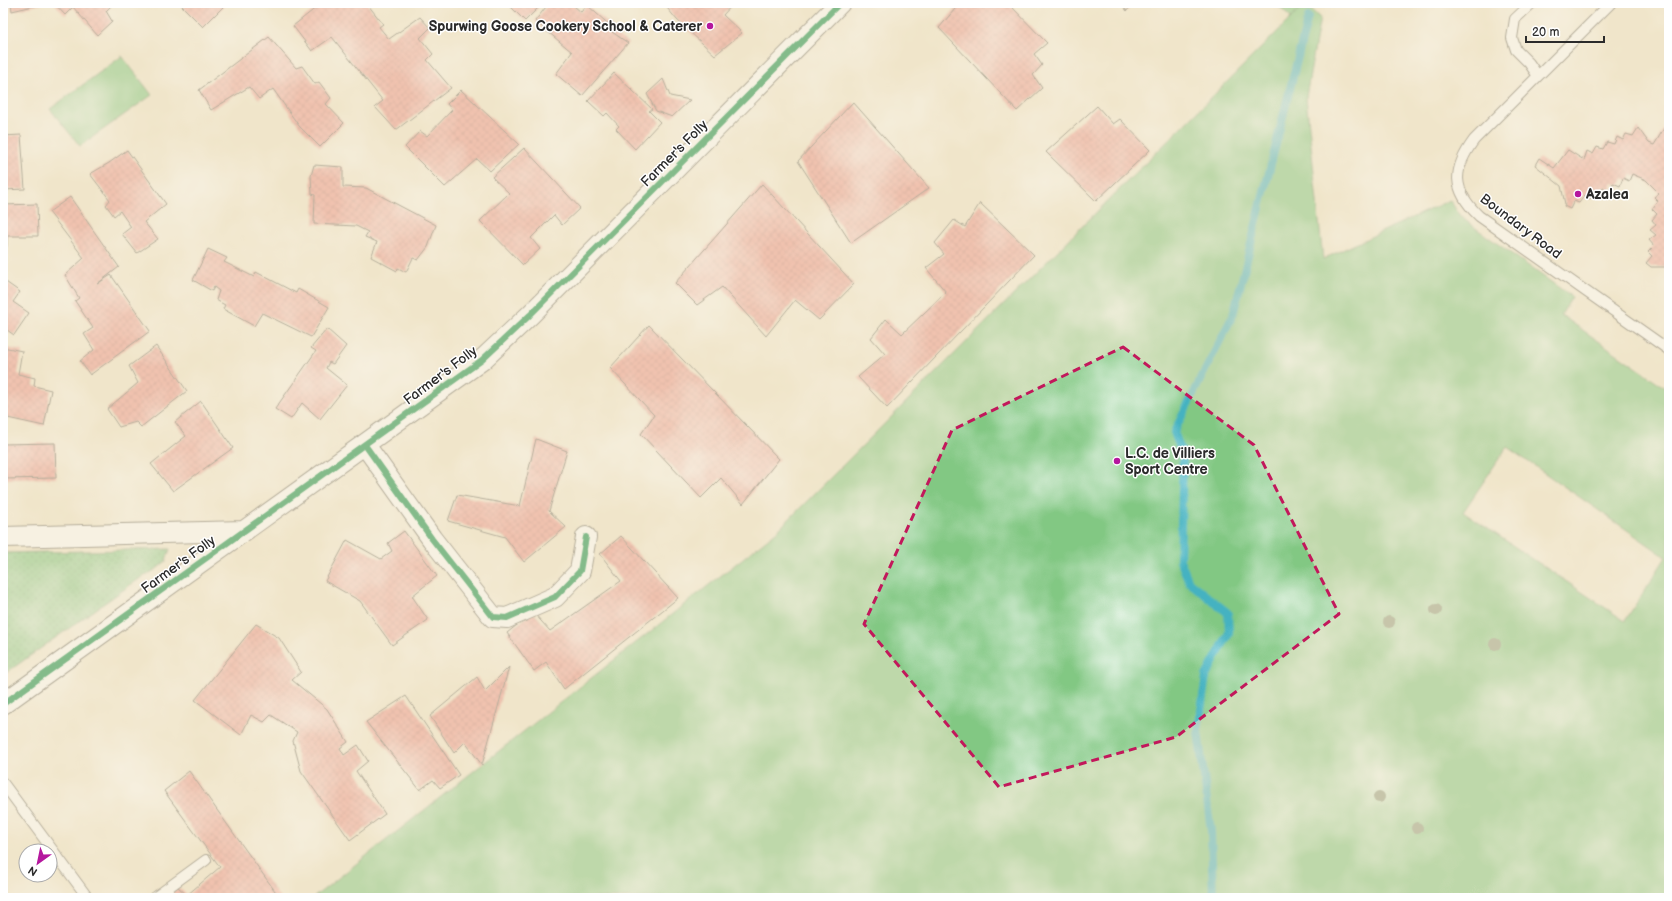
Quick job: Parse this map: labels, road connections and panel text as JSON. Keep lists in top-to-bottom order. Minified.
{"streets":{"street":["Farmer's Folly"],"lane":["Boundary Road"]},"places":["Spurwing Goose Cookery School & Caterer","Azalea","L.C. de Villiers Sport Centre"],"scale_bar":"20 m","north":"bottom left"}
